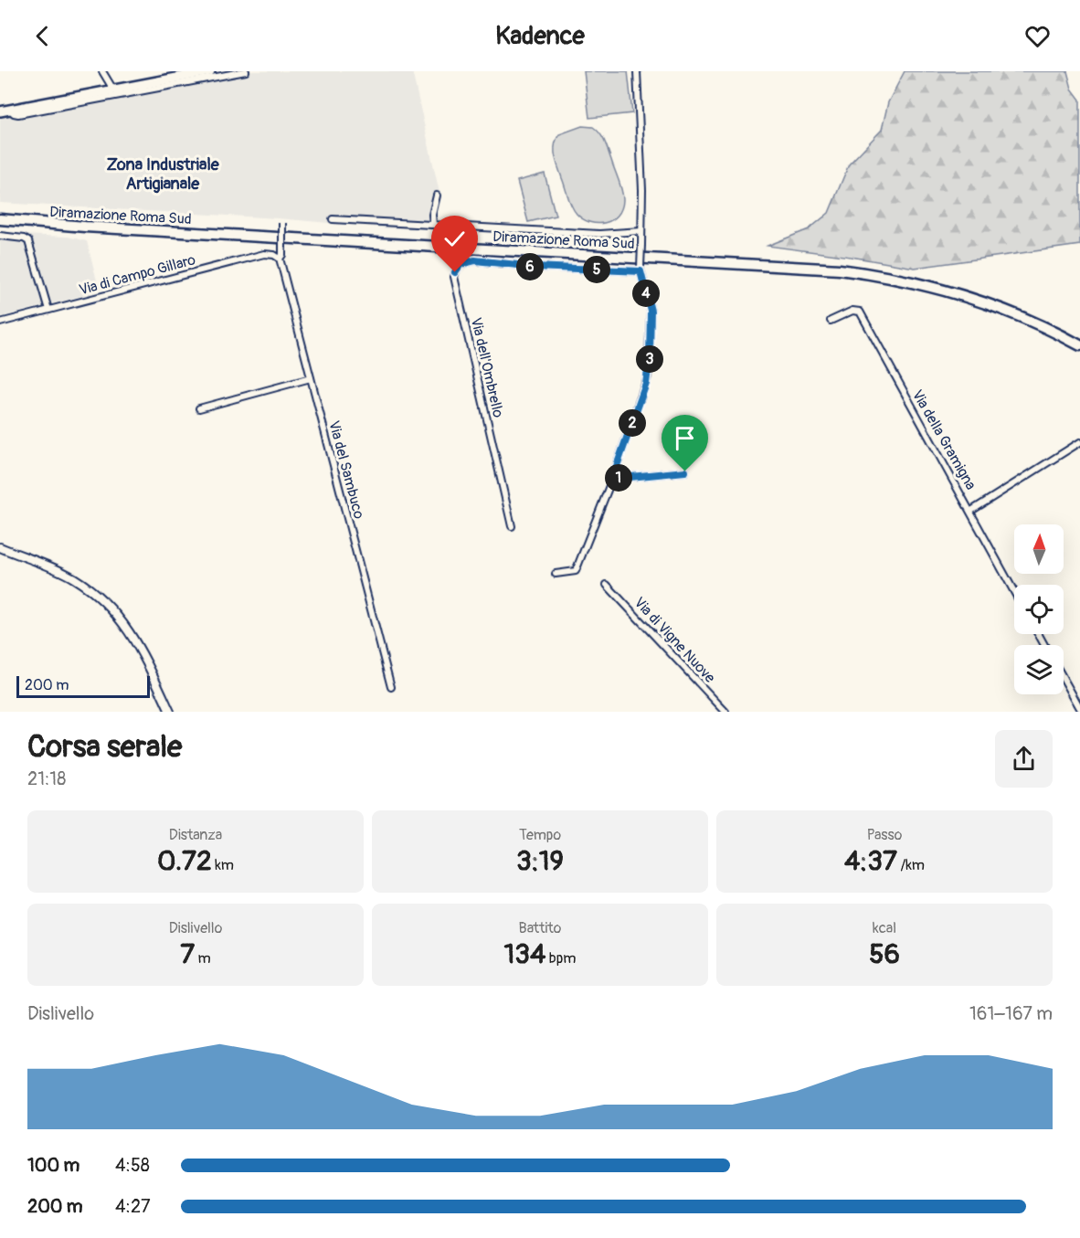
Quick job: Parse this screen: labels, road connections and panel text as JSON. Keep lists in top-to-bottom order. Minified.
{"streets":{"highway":["Diramazione Roma Sud"],"street":["Via di Campo Gillaro","Via dell'Ombrello","Via della Gramigna","Via del Sambuco","Via di Vigne Nuove"]},"crossings":[["Via di Campo Gillaro","Via del Sambuco"]],"districts":["Zona Industriale Artigianale"],"scale_bar":"200 m","north":"top","page":{"header":"Kadence","pins":["6","5","4","3","2","1"],"scale":"200 m","heading":["Corsa serale","21:18"],"stats":[["Distanza","0.72 km"],["Tempo","3:19"],["Passo","4:37 /km"],["Dislivello","7 m"],["Battito","134 bpm"],["kcal","56"]],"chart":["Dislivello","161–167 m"],"list":[{"name":"100 m","note":"4:58"},{"name":"200 m","note":"4:27"}]}}
